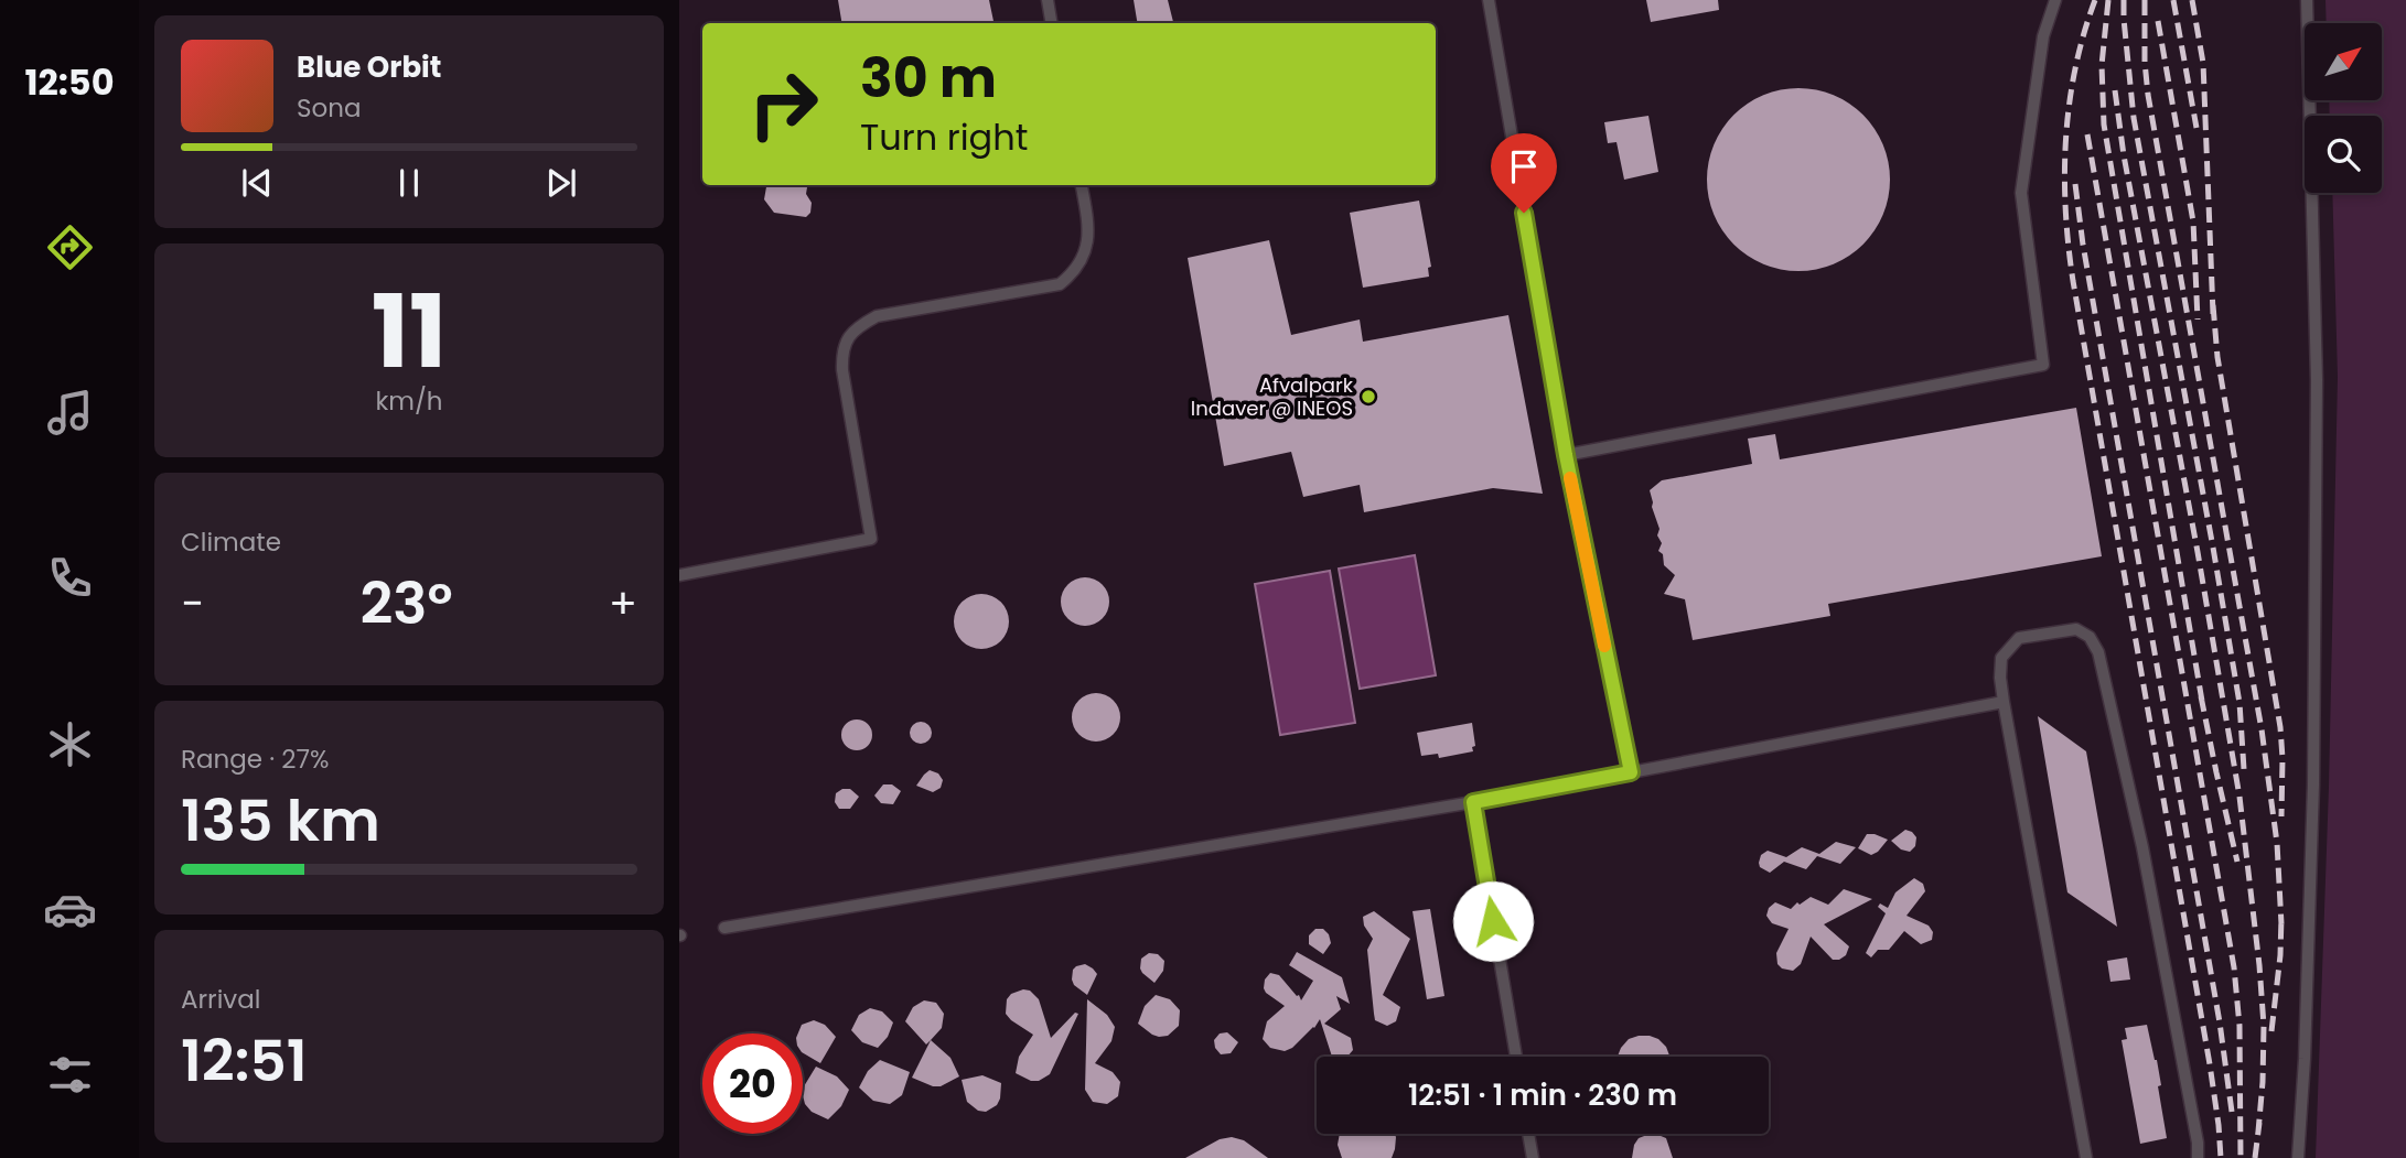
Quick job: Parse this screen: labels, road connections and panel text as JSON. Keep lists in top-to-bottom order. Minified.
{"places":["Afvalpark Indaver @ INEOS"],"north":"top right","page":{"tabs":"12:50","turn":["30 m","Turn right"],"song":["Blue Orbit","Sona"],"tile":[["11","km/h"],"Climate",["Range · 27%","135 km"],["Arrival","12:51"]],"heat":["−","23°","+"],"limit":"20","trip":"12:51 · 1 min · 230 m"}}
